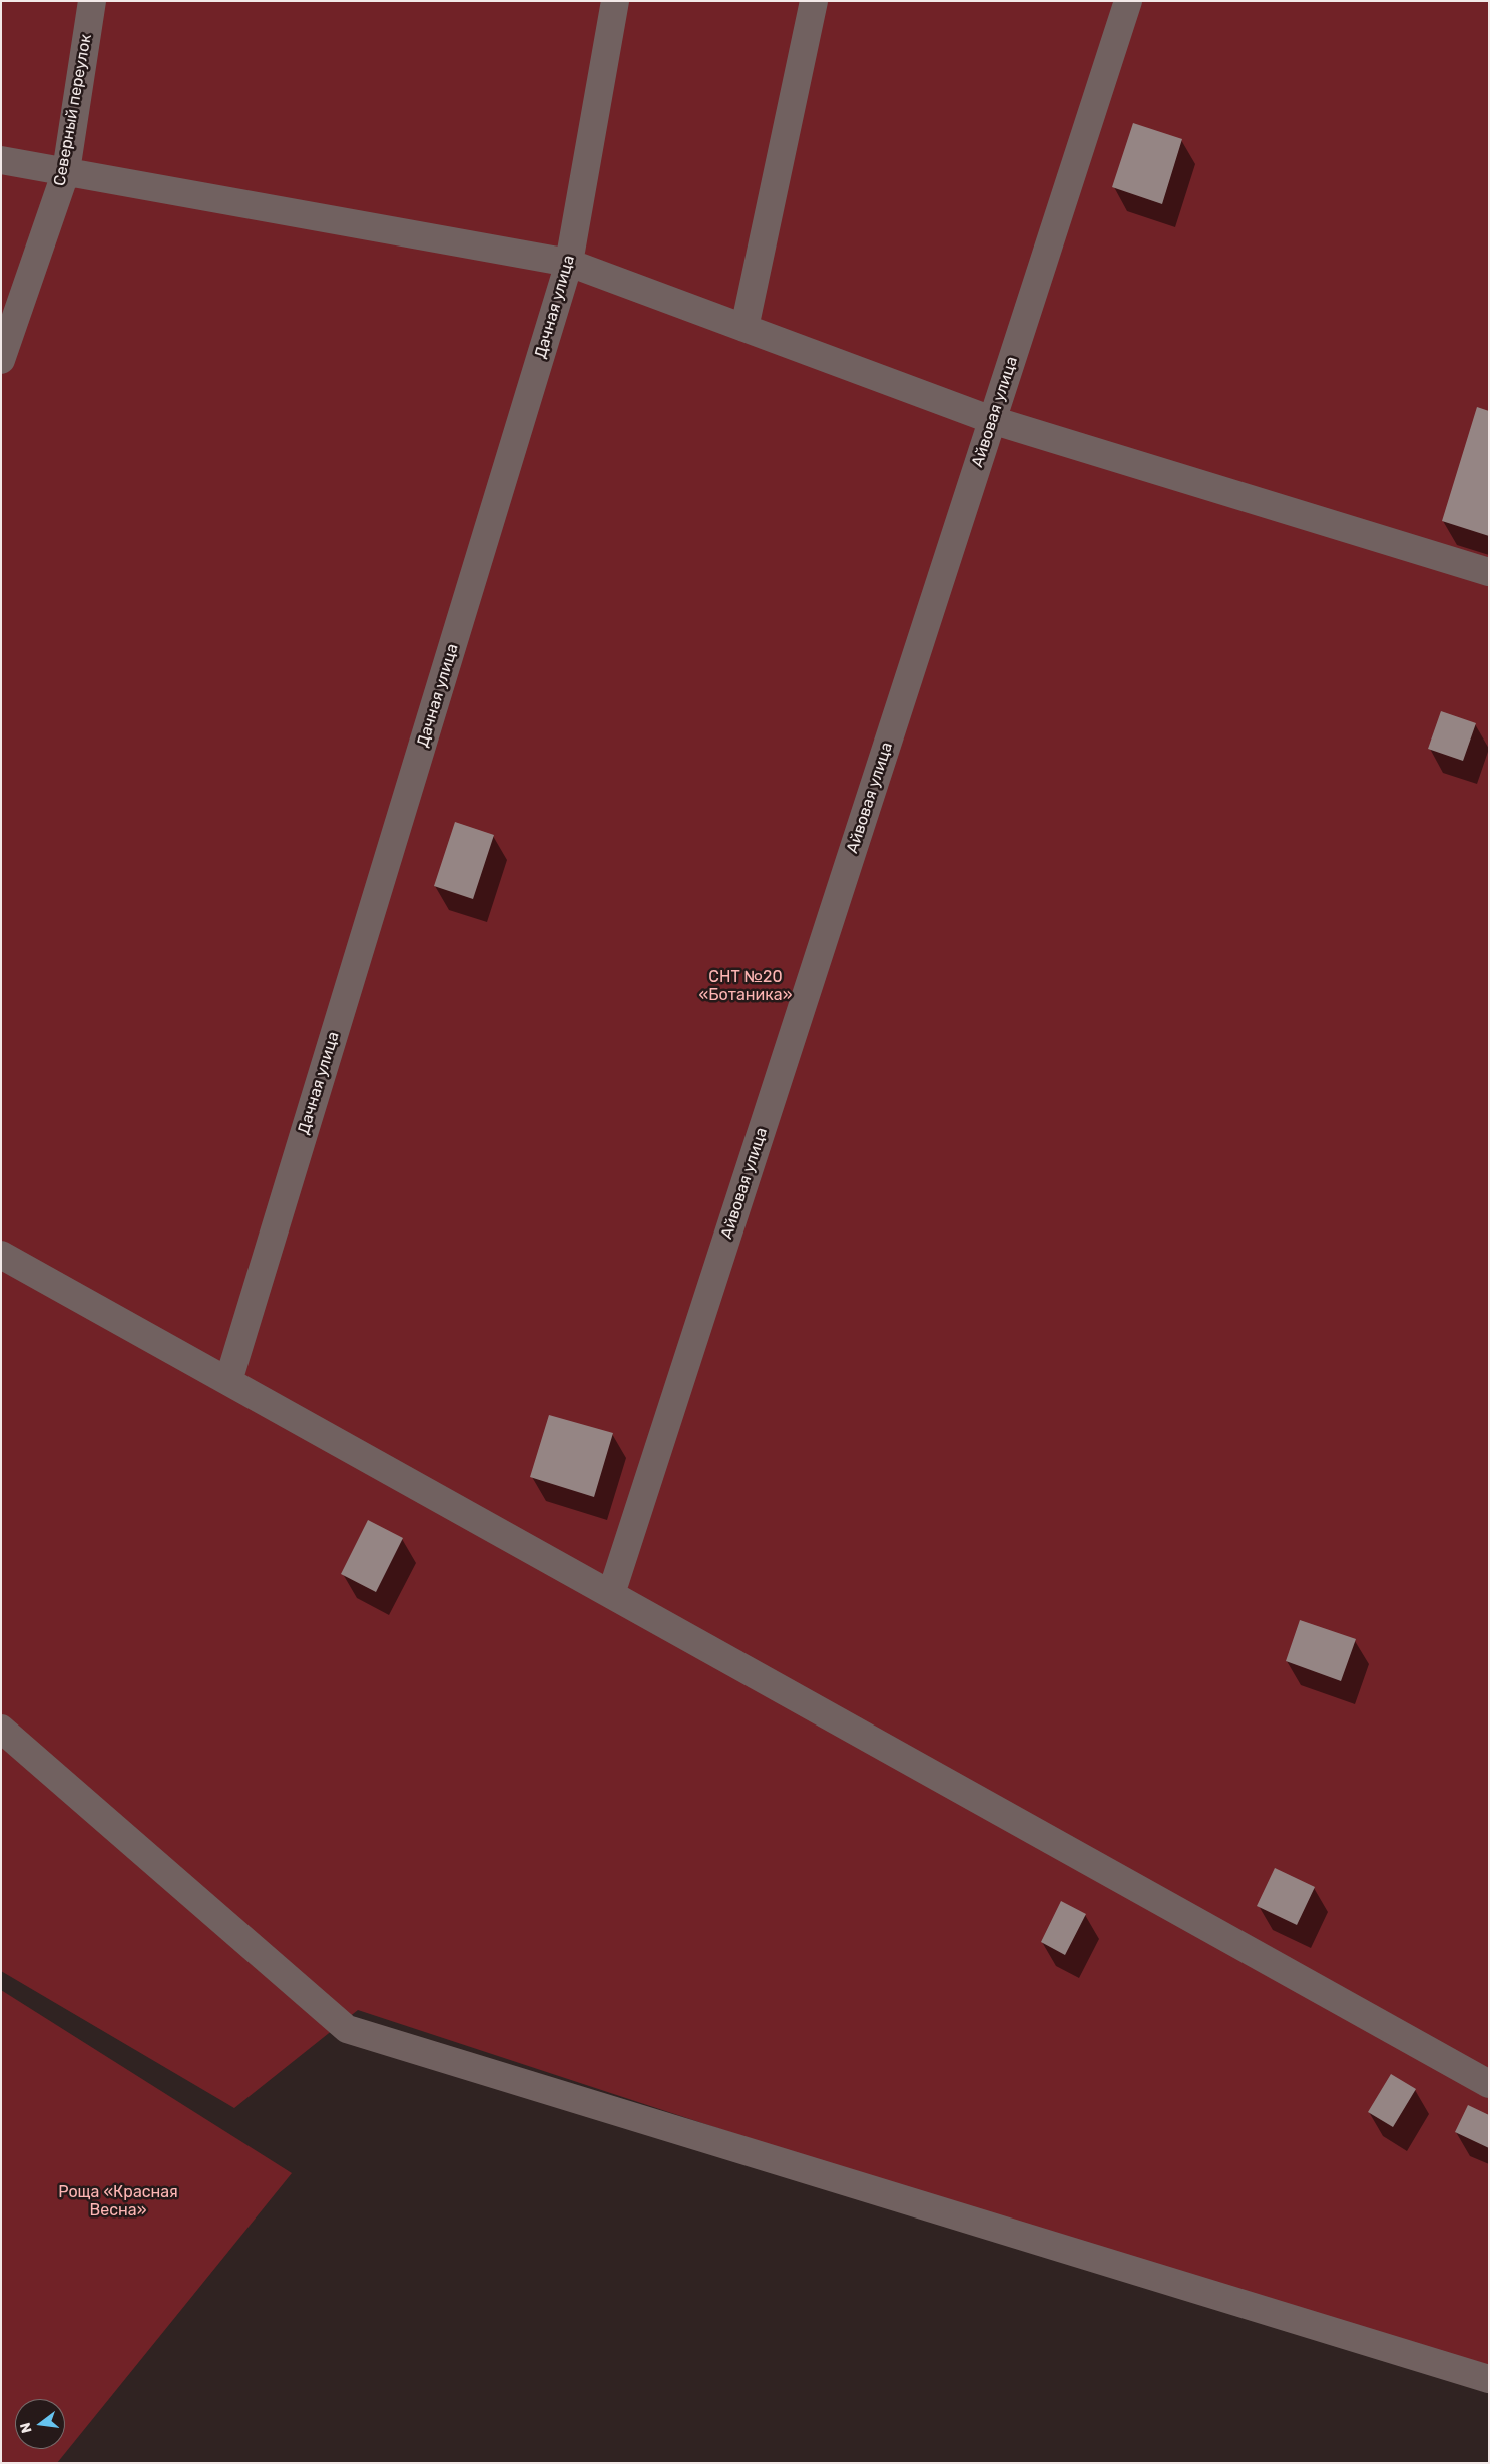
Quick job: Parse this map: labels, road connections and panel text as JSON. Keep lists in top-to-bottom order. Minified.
{"streets":{"street":["Северный переулок","Дачная улица","Айвовая улица"]},"parks":["СНТ №20 «Ботаника»","Роща «Красная Весна»"],"north":"left"}
